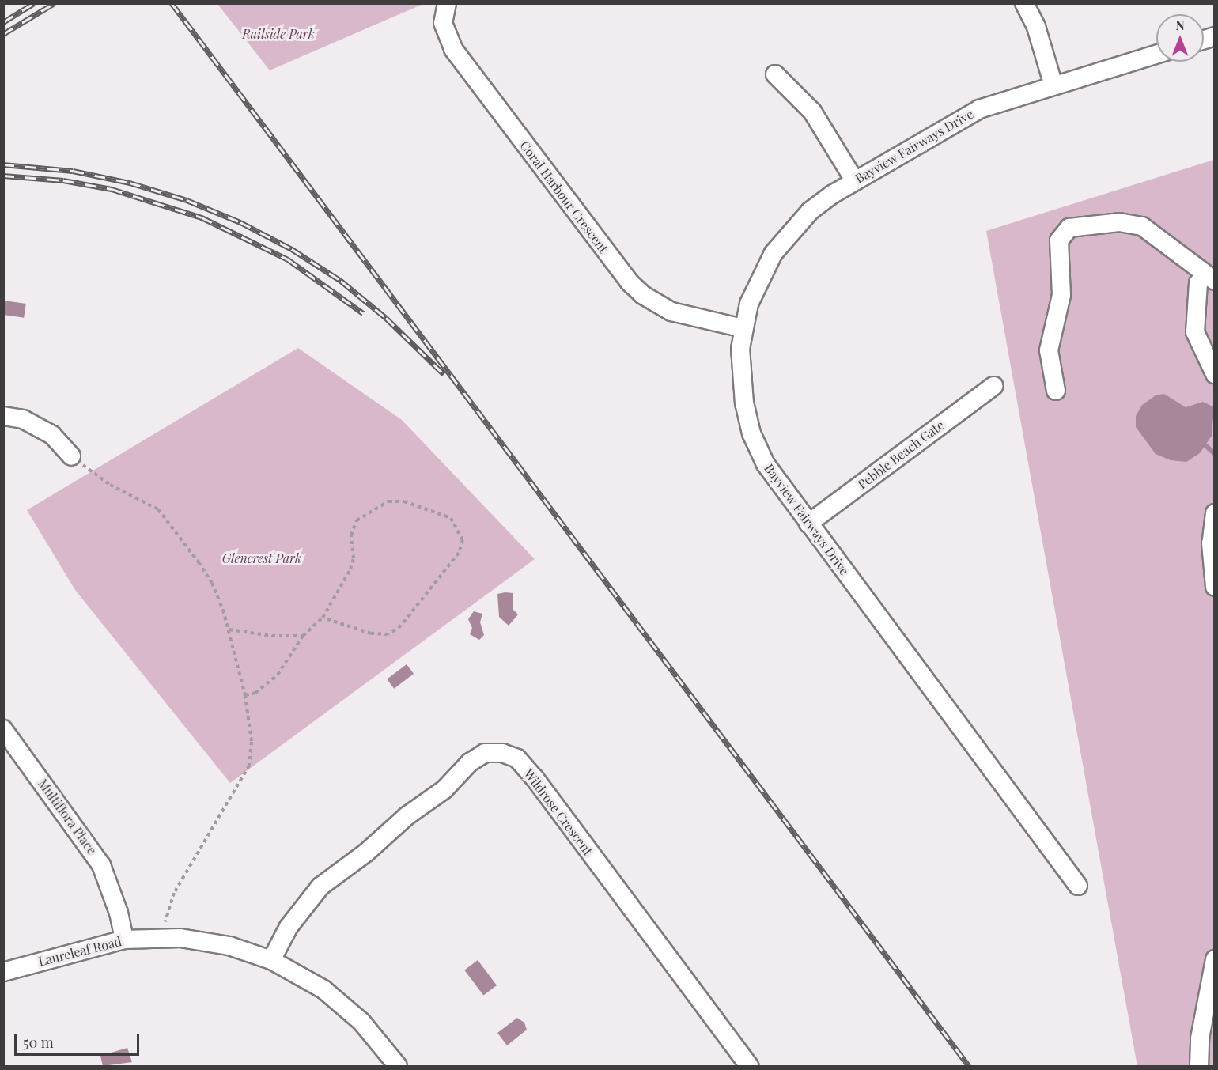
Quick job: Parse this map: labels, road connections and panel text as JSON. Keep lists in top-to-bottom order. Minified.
{"streets":{"street":["Bayview Fairways Drive","Coral Harbour Crescent","Pebble Beach Gate","Wildrose Crescent","Multiflora Place","Laureleaf Road"]},"crossings":[["Bayview Fairways Drive","Coral Harbour Crescent"],["Bayview Fairways Drive","Pebble Beach Gate"],["Wildrose Crescent","Laureleaf Road"],["Multiflora Place","Laureleaf Road"]],"parks":["Railside Park","Glencrest Park"],"scale_bar":"50 m","north":"top"}
